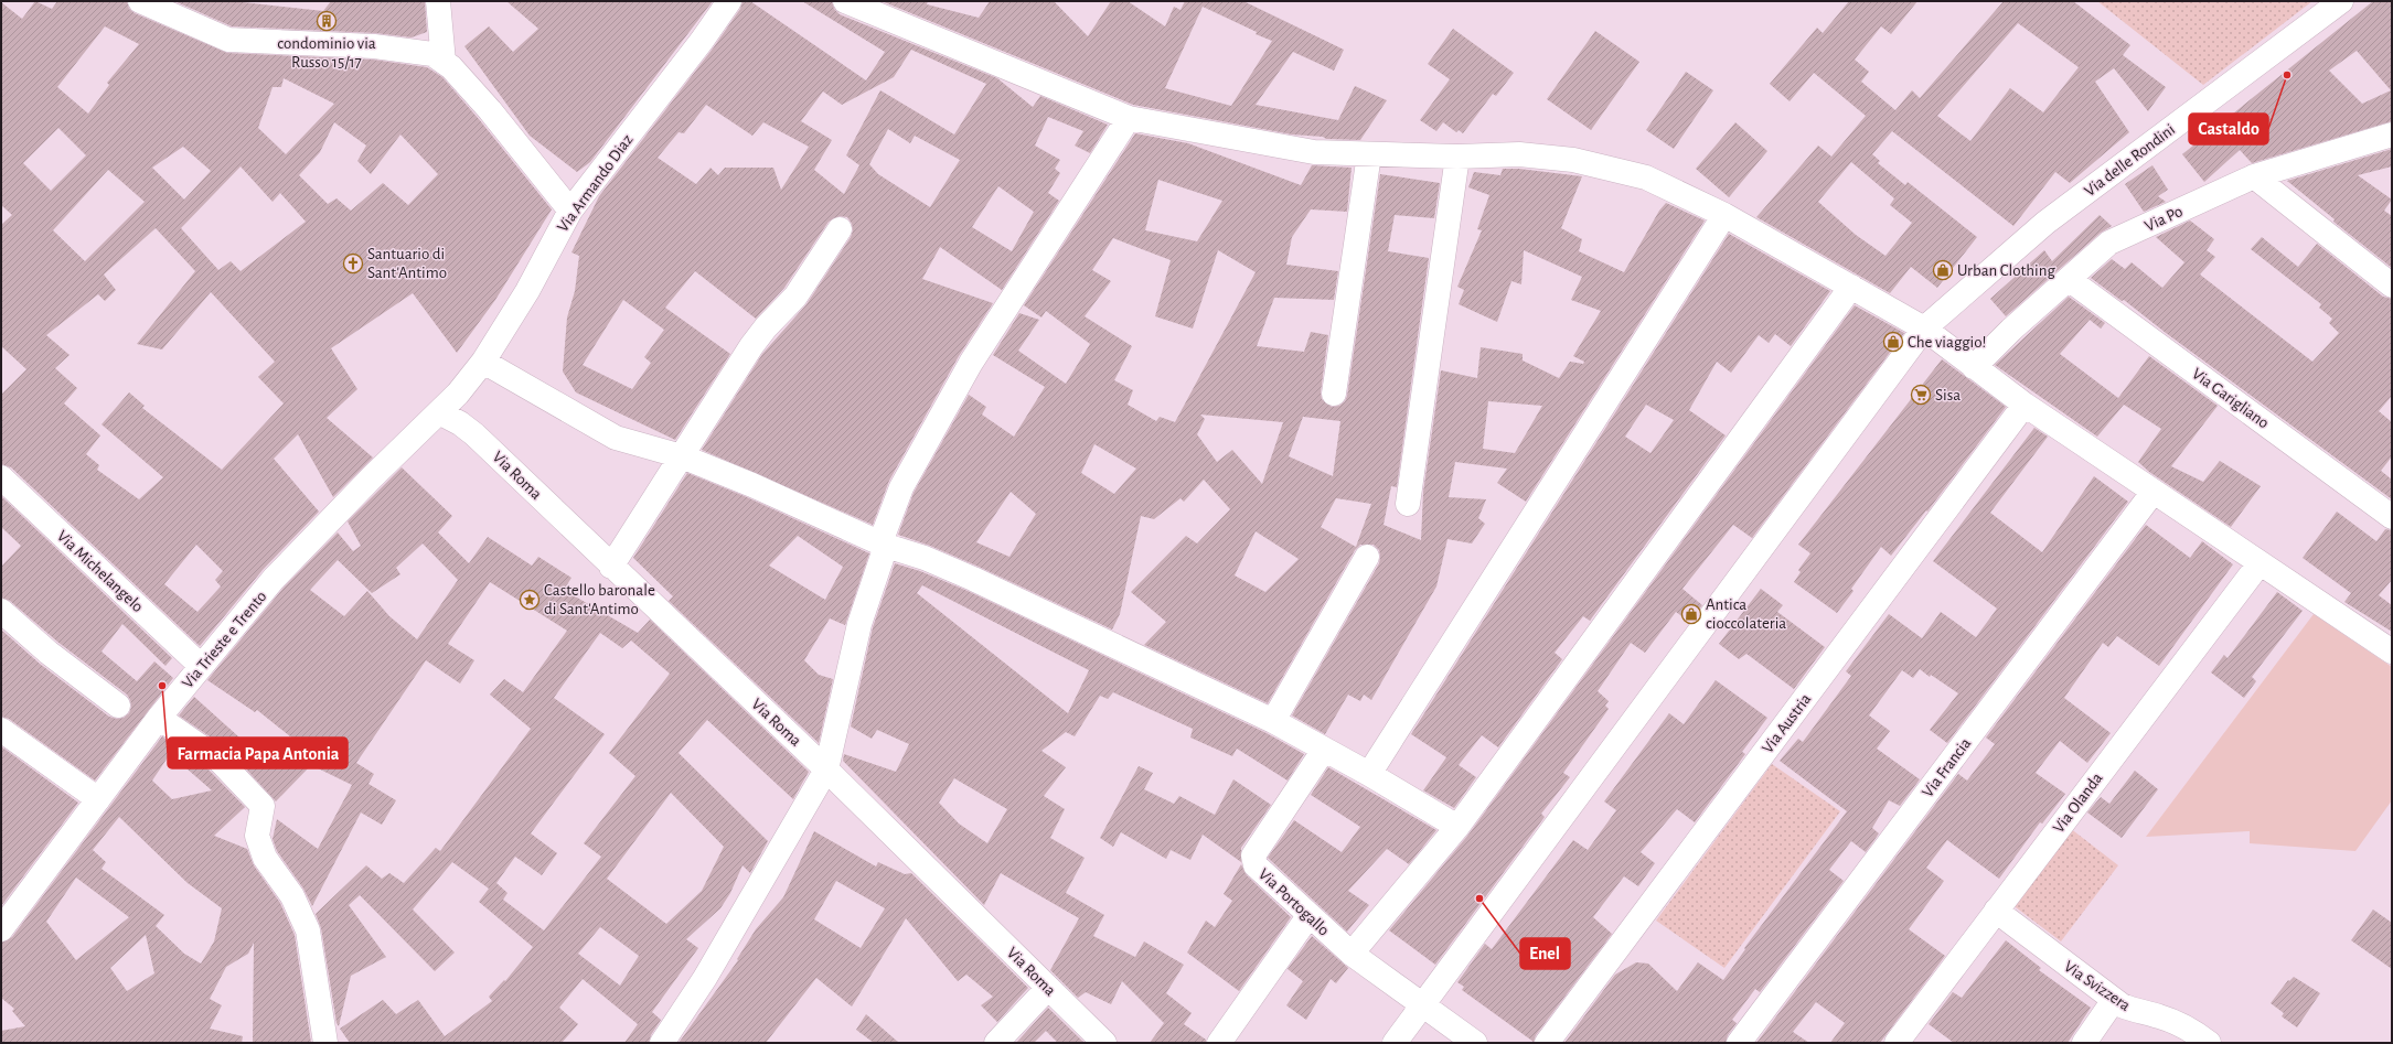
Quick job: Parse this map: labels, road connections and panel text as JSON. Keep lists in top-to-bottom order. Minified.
{"streets":{"street":["Via delle Rondini","Via Armando Diaz","Via Po","Via Garigliano","Via Roma","Via Michelangelo","Via Trieste e Trento","Via Austria","Via Francia","Via Olanda","Via Portogallo","Via Svizzera"]},"crossings":[["Via delle Rondini","Via Portogallo"],["Via Armando Diaz","Via Roma"],["Via Armando Diaz","Via Trieste e Trento"],["Via Po","Via Garigliano"],["Via Roma","Via Trieste e Trento"],["Via Michelangelo","Via Trieste e Trento"],["Via Olanda","Via Svizzera"]],"places":{"building":["condominio via Russo 15/17"],"other":["Castaldo","Farmacia Papa Antonia","Enel"],"church":["Santuario di Sant'Antimo"],"shop":["Urban Clothing","Che viaggio!","Antica cioccolateria"],"supermarket":["Sisa"],"place":["Castello baronale di Sant'Antimo"]}}
